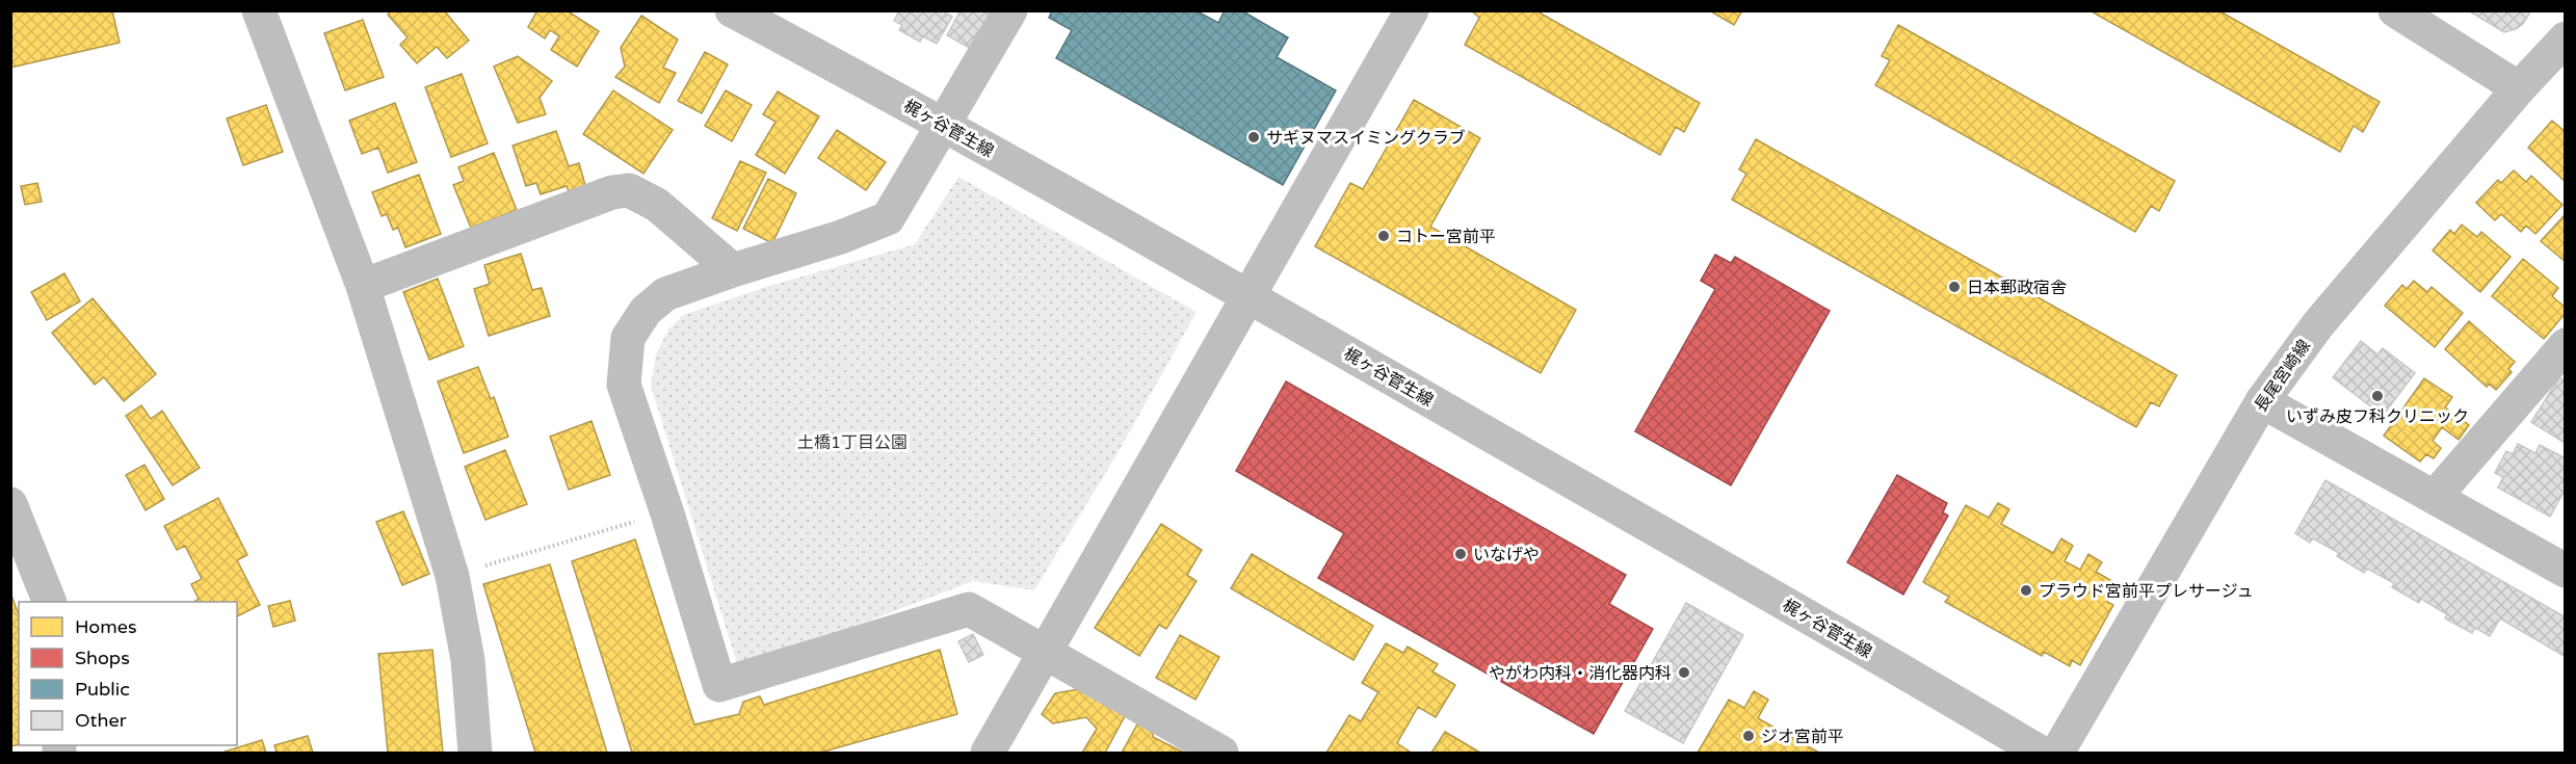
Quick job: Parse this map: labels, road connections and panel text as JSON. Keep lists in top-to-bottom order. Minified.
{"streets":{"street":["梶ヶ谷菅生線","長尾宮崎線"]},"parks":["土橋1丁目公園"],"places":["サギヌマスイミングクラブ","コトー宮前平","日本郵政宿舎","いずみ皮フ科クリニック","いなげや","プラウド宮前平プレサージュ","やがわ内科・消化器内科","ジオ宮前平"],"legend":["Homes","Shops","Public","Other"]}
